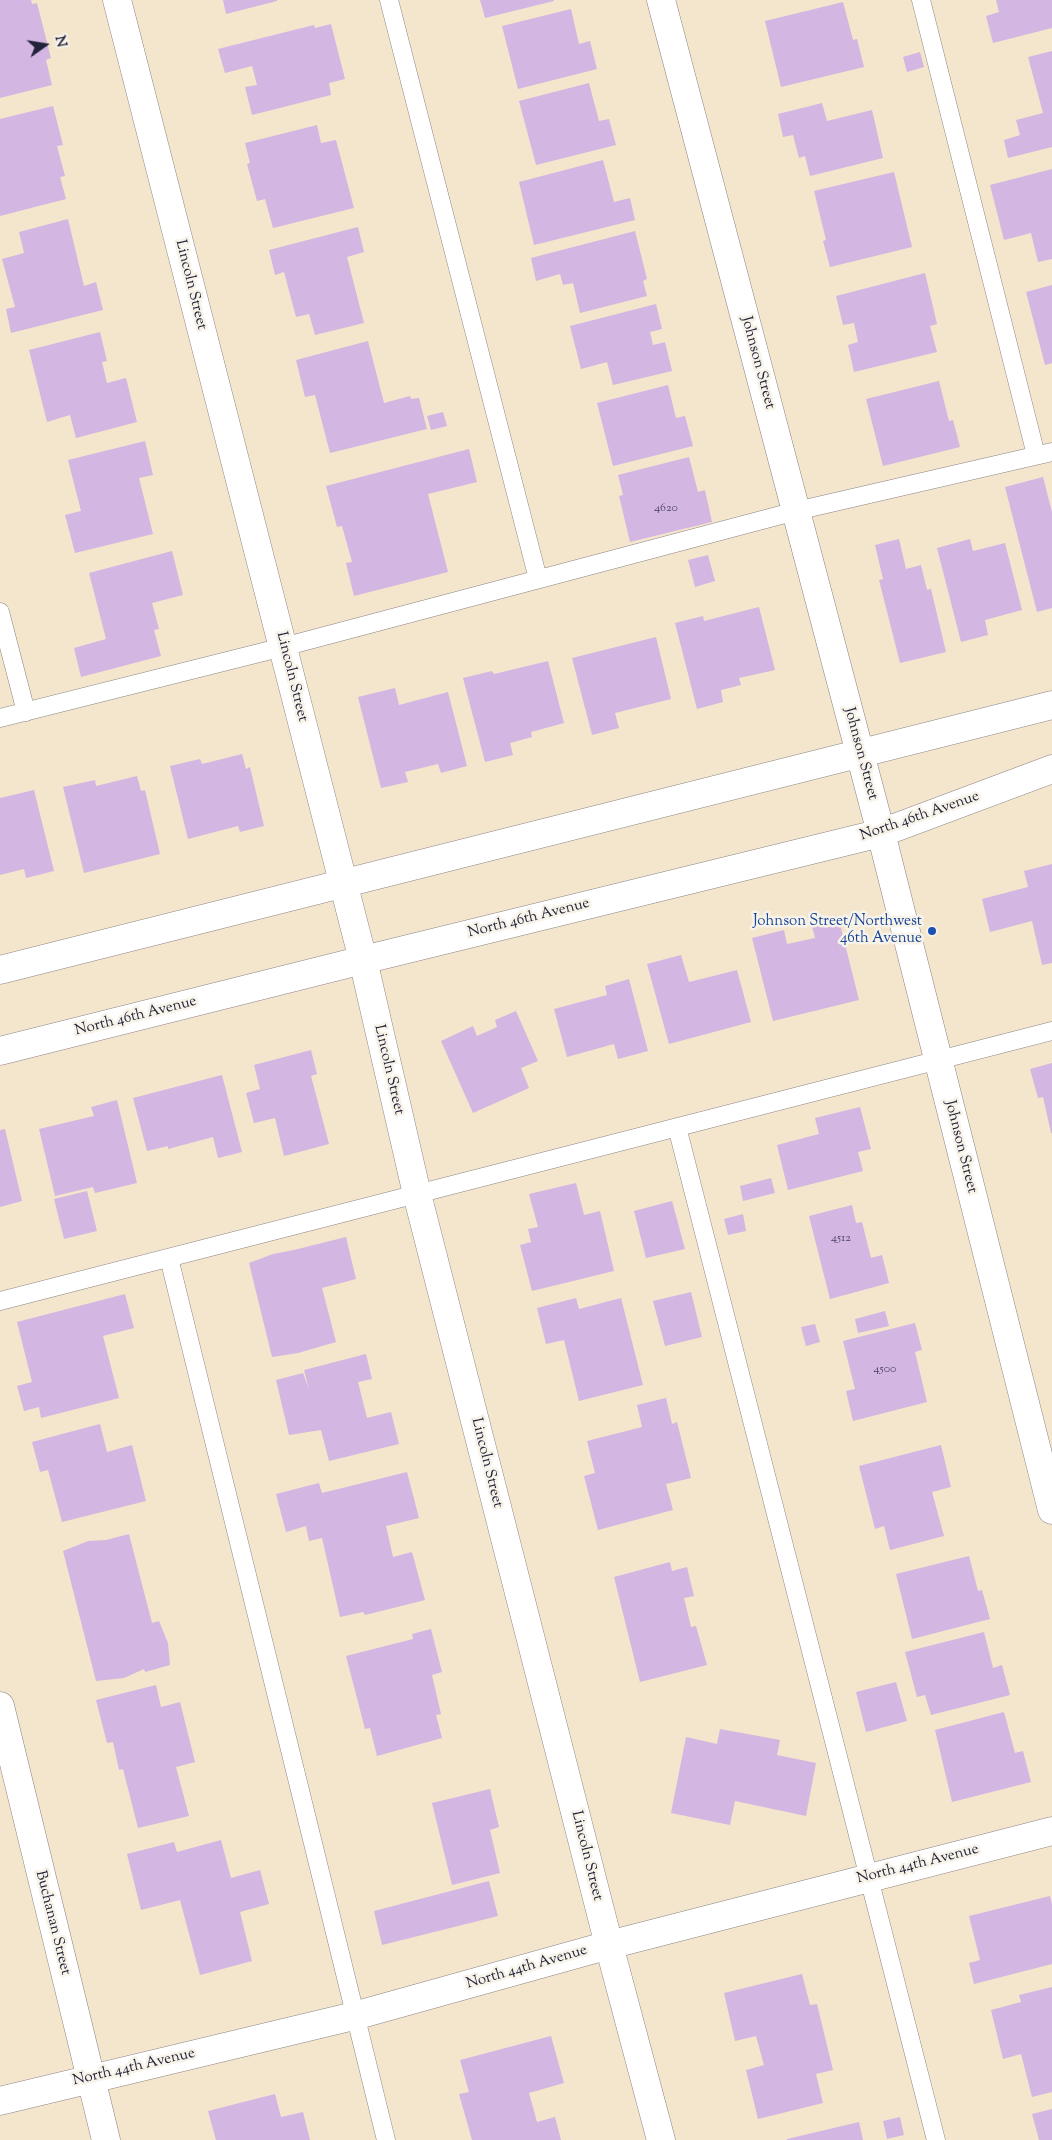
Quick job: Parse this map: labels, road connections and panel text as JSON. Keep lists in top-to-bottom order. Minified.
{"streets":{"street":["Lincoln Street","Johnson Street","North 46th Avenue","North 44th Avenue","Buchanan Street"]},"crossings":[["Lincoln Street","North 46th Avenue"],["Lincoln Street","North 44th Avenue"],["Johnson Street","North 46th Avenue"],["North 44th Avenue","Buchanan Street"]],"places":["Johnson Street/Northwest 46th Avenue"],"house_numbers":["4620","4512","4500"],"north":"right"}
